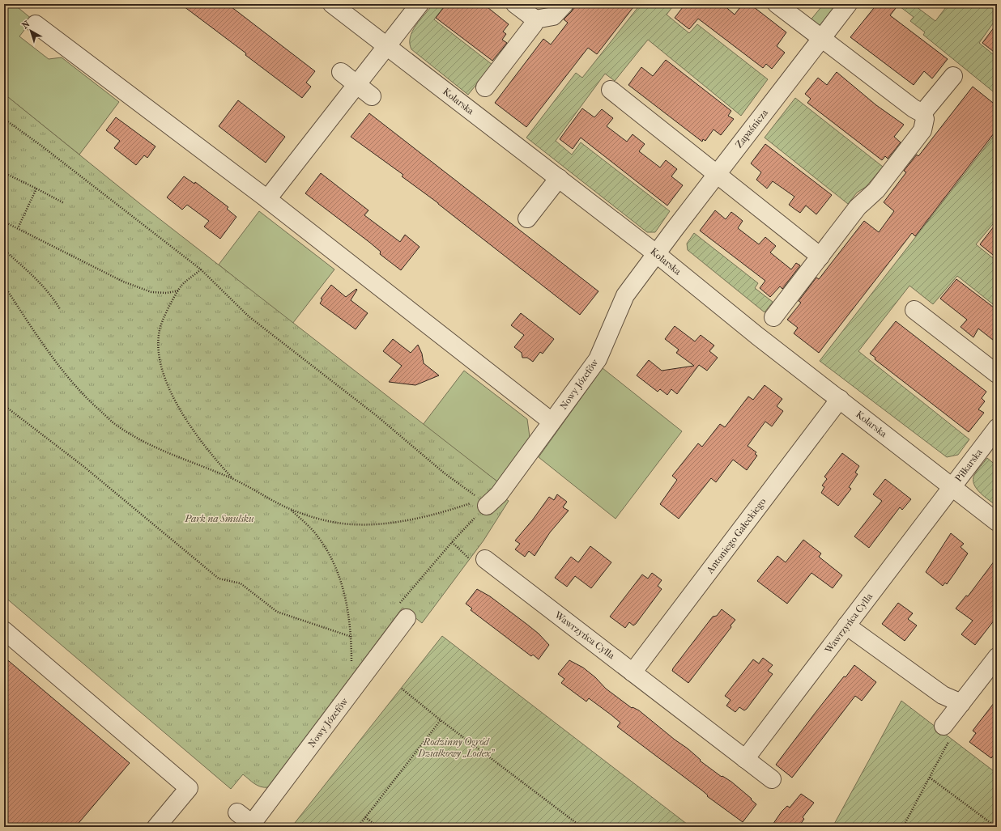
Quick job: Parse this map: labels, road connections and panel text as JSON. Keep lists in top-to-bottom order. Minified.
{"streets":{"street":["Kolarska","Zapaśnicza","Nowy Józefów","Piłkarska","Antoniego Gałeckiego","Wawrzyńca Cylla"]},"crossings":[["Kolarska","Zapaśnicza"],["Kolarska","Nowy Józefów"],["Kolarska","Piłkarska"],["Kolarska","Antoniego Gałeckiego"],["Kolarska","Wawrzyńca Cylla"],["Zapaśnicza","Nowy Józefów"],["Piłkarska","Wawrzyńca Cylla"],["Antoniego Gałeckiego","Wawrzyńca Cylla"]],"parks":["Park na Smulsku","Rodzinny Ogród Działkowy „Lodex”"],"north":"top left"}
